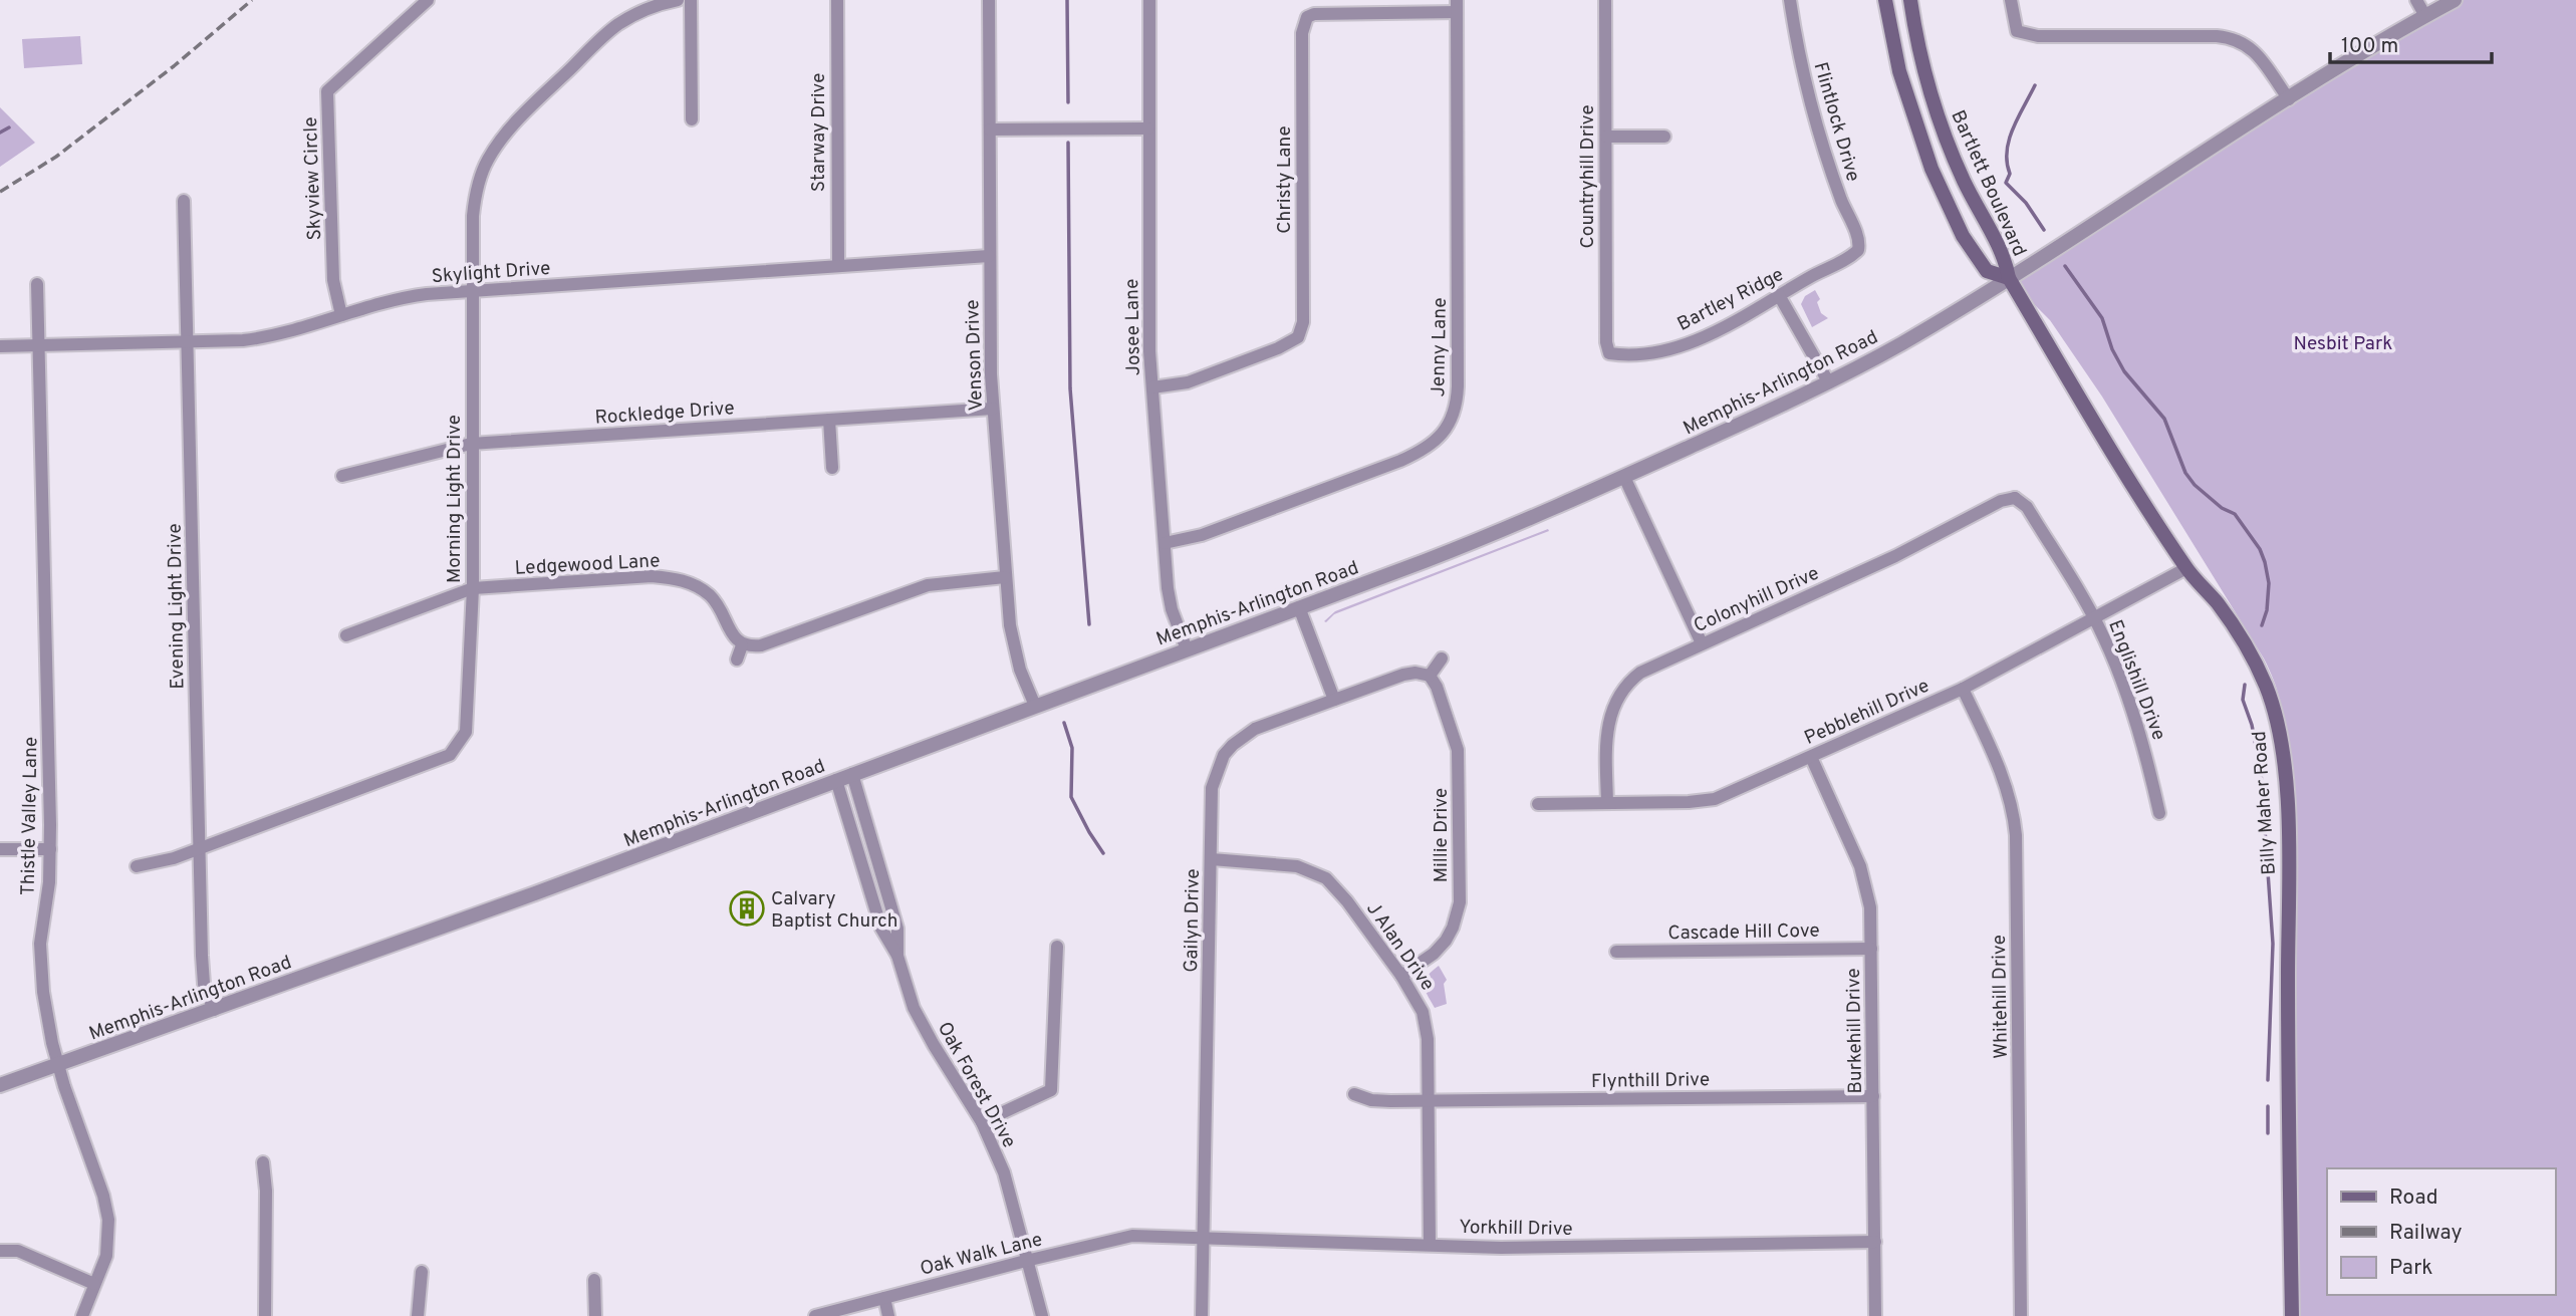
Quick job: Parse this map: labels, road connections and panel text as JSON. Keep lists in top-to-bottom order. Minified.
{"streets":{"main road":["Bartlett Boulevard","Billy Maher Road"],"street":["Flintlock Drive","Starway Drive","Countryhill Drive","Skyview Circle","Christy Lane","Skylight Drive","Bartley Ridge","Josee Lane","Jenny Lane","Venson Drive","Memphis-Arlington Road","Rockledge Drive","Morning Light Drive","Ledgewood Lane","Colonyhill Drive","Evening Light Drive","Englishill Drive","Pebblehill Drive","Thistle Valley Lane","Millie Drive","Gailyn Drive","Cascade Hill Cove","J Alan Drive","Whitehill Drive","Burkehill Drive","Flynthill Drive","Oak Forest Drive","Yorkhill Drive","Oak Walk Lane"]},"crossings":[["Flintlock Drive","Bartley Ridge"],["Starway Drive","Skylight Drive"],["Countryhill Drive","Bartley Ridge"],["Skyview Circle","Skylight Drive"],["Christy Lane","Josee Lane"],["Christy Lane","Jenny Lane"],["Bartlett Boulevard","Memphis-Arlington Road"],["Bartlett Boulevard","Billy Maher Road"],["Skylight Drive","Venson Drive"],["Skylight Drive","Morning Light Drive"],["Skylight Drive","Evening Light Drive"],["Skylight Drive","Thistle Valley Lane"],["Josee Lane","Jenny Lane"],["Josee Lane","Memphis-Arlington Road"],["Venson Drive","Memphis-Arlington Road"],["Venson Drive","Rockledge Drive"],["Memphis-Arlington Road","Evening Light Drive"],["Memphis-Arlington Road","Billy Maher Road"],["Memphis-Arlington Road","Thistle Valley Lane"],["Memphis-Arlington Road","Oak Forest Drive"],["Rockledge Drive","Morning Light Drive"],["Morning Light Drive","Ledgewood Lane"],["Morning Light Drive","Evening Light Drive"],["Colonyhill Drive","Englishill Drive"],["Colonyhill Drive","Pebblehill Drive"],["Englishill Drive","Pebblehill Drive"],["Pebblehill Drive","Billy Maher Road"],["Pebblehill Drive","Whitehill Drive"],["Pebblehill Drive","Burkehill Drive"],["Millie Drive","Gailyn Drive"],["Millie Drive","J Alan Drive"],["Gailyn Drive","J Alan Drive"],["Gailyn Drive","Yorkhill Drive"],["Cascade Hill Cove","Burkehill Drive"],["J Alan Drive","Flynthill Drive"],["J Alan Drive","Yorkhill Drive"],["Burkehill Drive","Flynthill Drive"],["Burkehill Drive","Yorkhill Drive"],["Oak Forest Drive","Oak Walk Lane"],["Yorkhill Drive","Oak Walk Lane"]],"parks":["Nesbit Park"],"places":{"building":["Calvary Baptist Church"]},"legend":["Road","Railway","Park"],"scale_bar":"100 m"}
